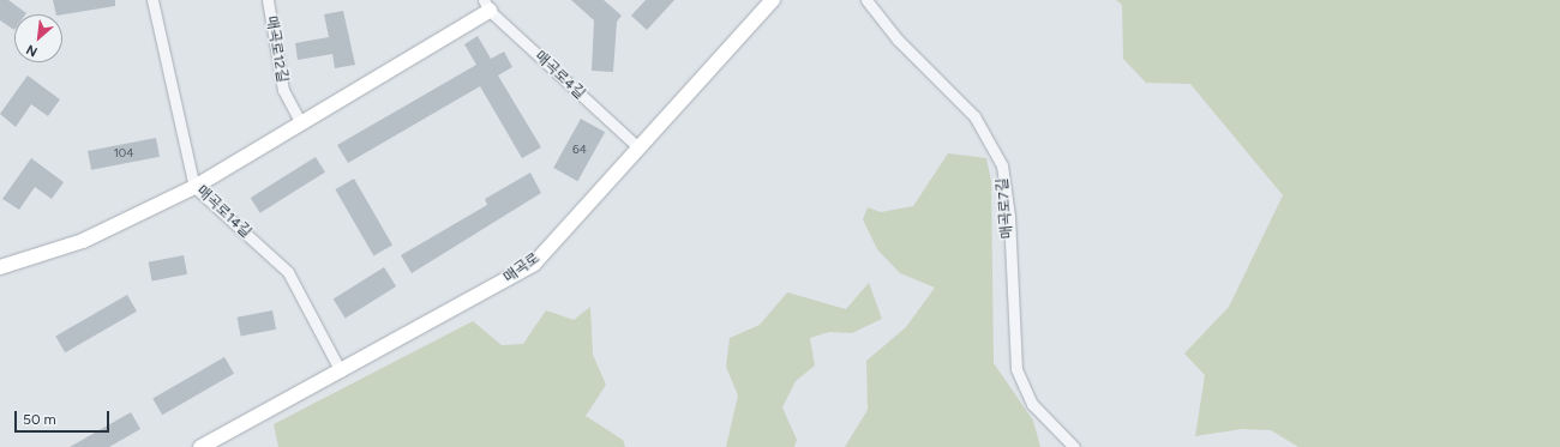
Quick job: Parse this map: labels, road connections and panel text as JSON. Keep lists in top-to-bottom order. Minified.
{"streets":{"street":["매곡로12길","매곡로4길","매곡로7길","매곡로14길","매곡로"]},"crossings":[["매곡로4길","매곡로"],["매곡로14길","매곡로"]],"house_numbers":["64","104"],"scale_bar":"50 m","north":"bottom left"}
